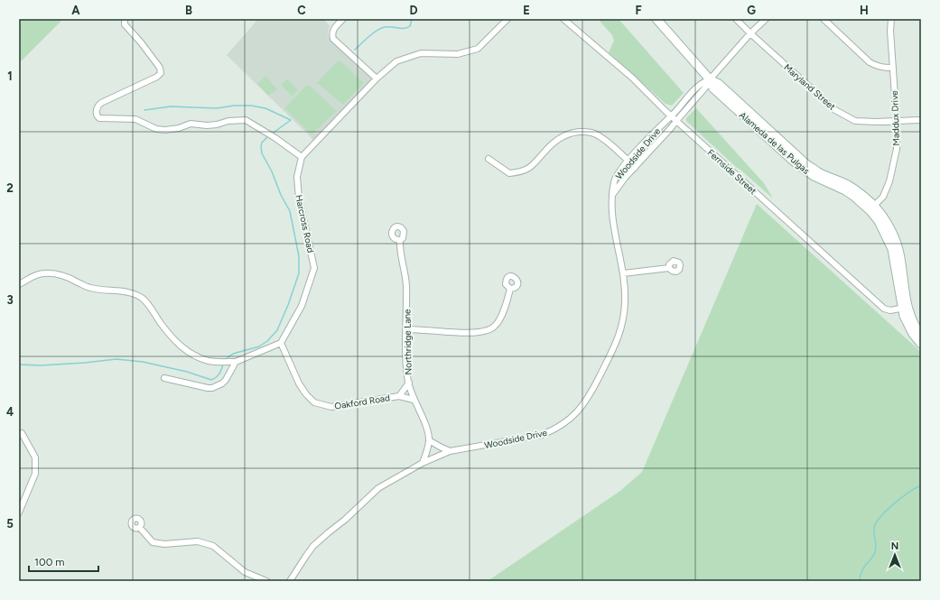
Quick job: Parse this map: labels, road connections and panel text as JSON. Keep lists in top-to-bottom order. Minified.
{"streets":{"main road":["Alameda de las Pulgas"],"street":["Maryland Street","Maddux Drive","Woodside Drive","Fernside Street","Harcross Road","Northridge Lane","Oakford Road"]},"crossings":[["Maryland Street","Maddux Drive"],["Maddux Drive","Alameda de las Pulgas"],["Alameda de las Pulgas","Woodside Drive"],["Alameda de las Pulgas","Fernside Street"],["Woodside Drive","Fernside Street"],["Woodside Drive","Northridge Lane"],["Harcross Road","Oakford Road"],["Northridge Lane","Oakford Road"]],"scale_bar":"100 m","north":"top","grid":{"columns":["A","B","C","D","E","F","G","H"],"rows":["1","2","3","4","5"]}}
